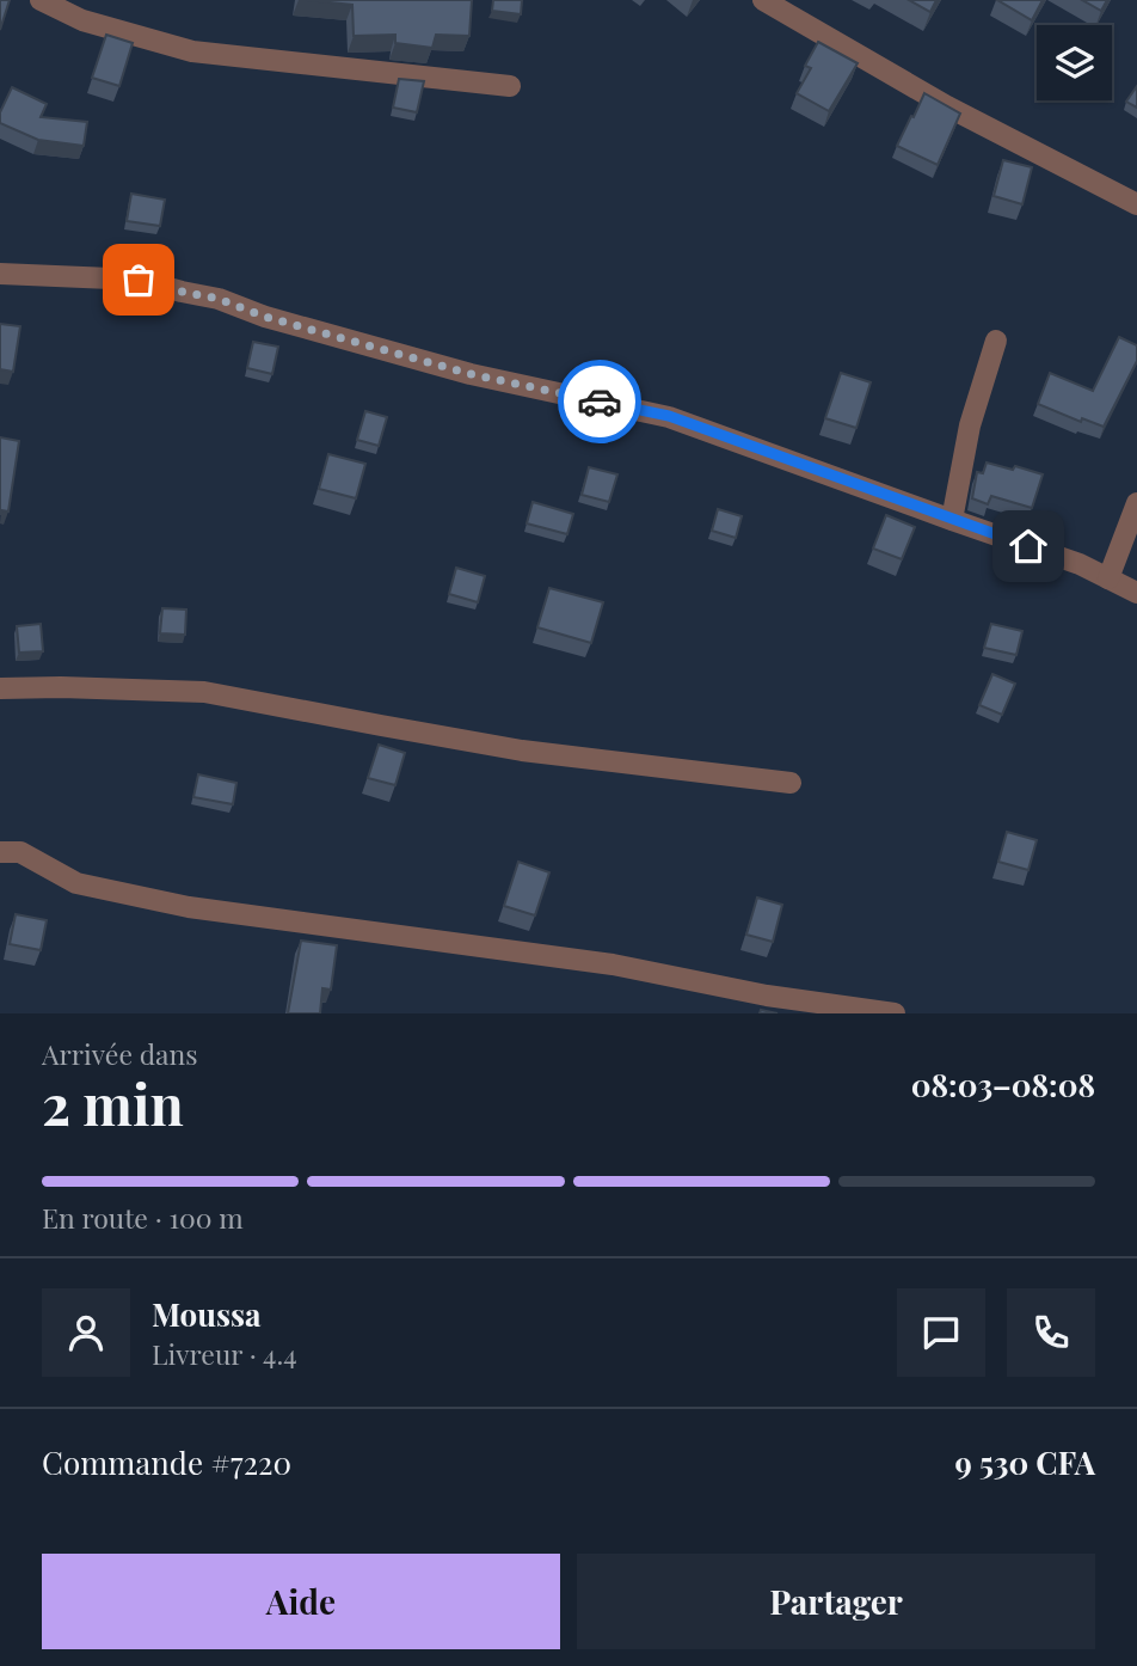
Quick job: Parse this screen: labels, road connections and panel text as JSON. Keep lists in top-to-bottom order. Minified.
{"page":{"heading":["2 min","Arrivée dans","08:03–08:08"],"panel":["Moussa","Livreur · 4.4","Commande #7220","9 530 CFA"],"bar":"En route · 100 m","buttons":["Aide","Partager"]}}
